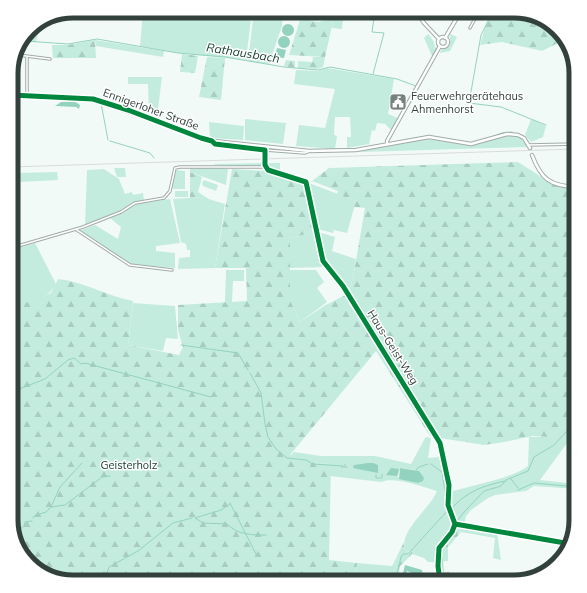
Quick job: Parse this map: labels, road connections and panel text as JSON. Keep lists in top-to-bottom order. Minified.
{"streets":{"main road":["Ennigerloher Straße"],"street":["Haus-Geist-Weg"]},"water":["Rathausbach"],"parks":["Geisterholz"],"places":{"public building":["Feuerwehrgerätehaus Ahmenhorst"]}}
